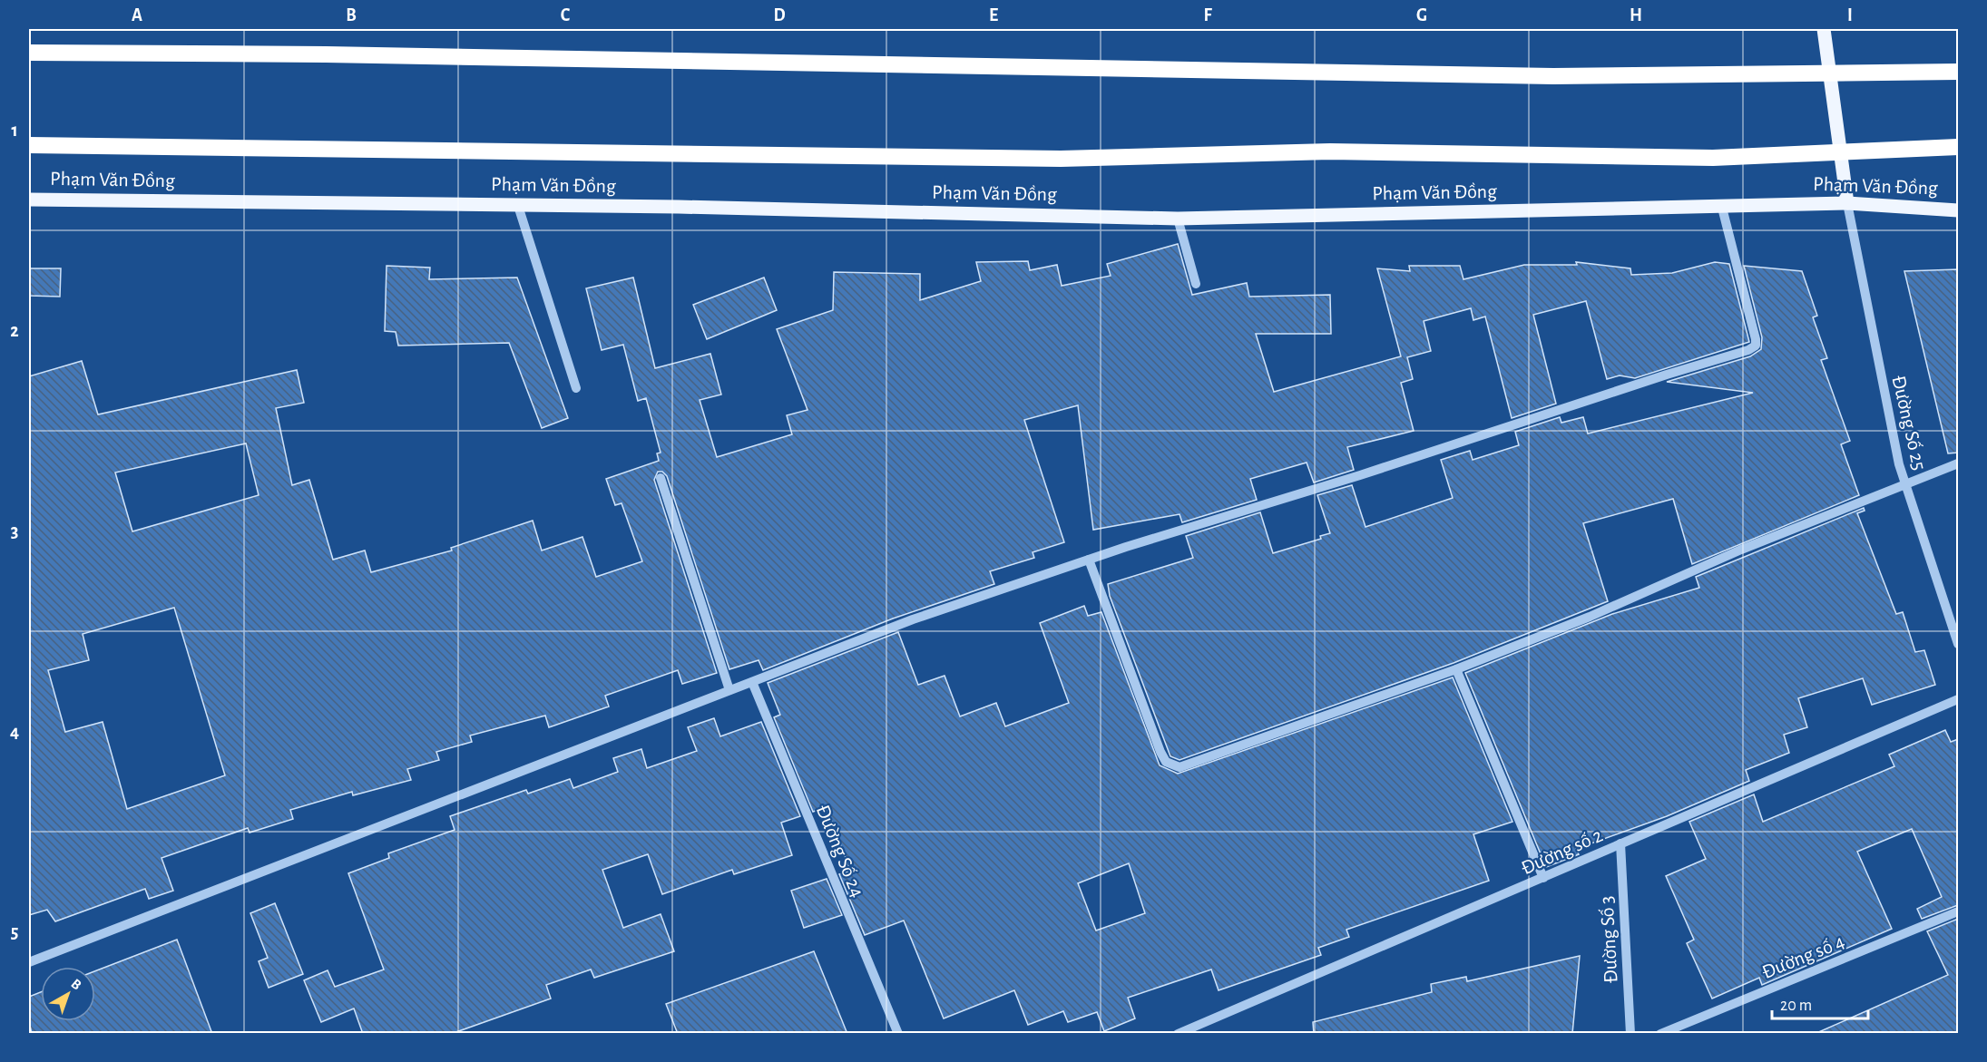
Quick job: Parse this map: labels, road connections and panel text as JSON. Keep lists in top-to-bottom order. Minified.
{"streets":{"highway":["Phạm Văn Đồng"],"street":["Đường Số 25","Đường Số 24","Đường số 2","Đường Số 3","Đường số 4"]},"crossings":[["Phạm Văn Đồng","Đường Số 25"],["Đường số 2","Đường Số 3"]],"scale_bar":"20 m","north":"top right","grid":{"columns":["A","B","C","D","E","F","G","H","I"],"rows":["1","2","3","4","5"]}}
